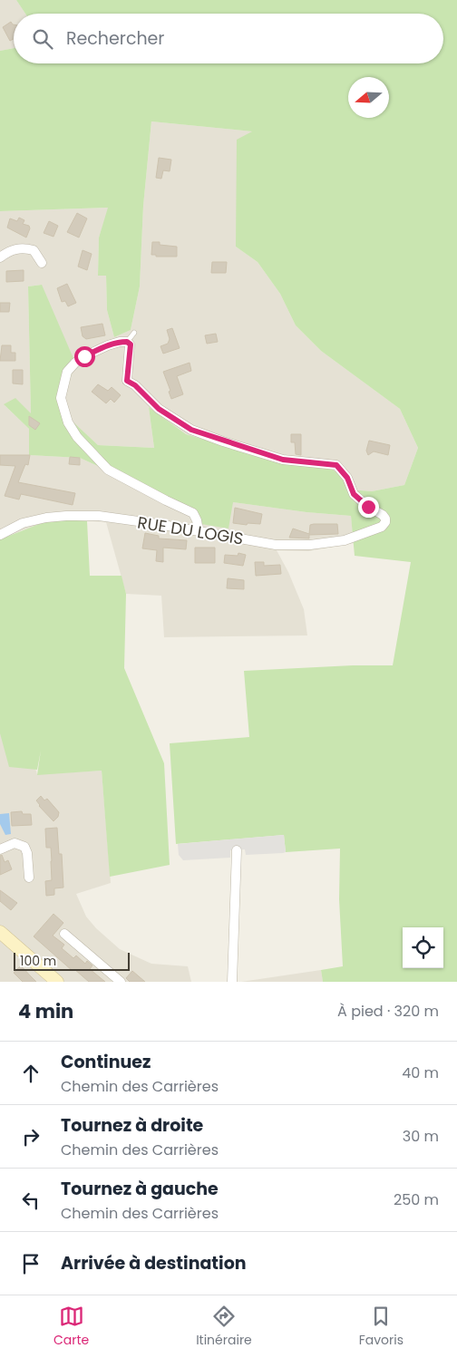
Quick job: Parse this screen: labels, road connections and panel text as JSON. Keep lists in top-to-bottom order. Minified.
{"streets":{"street":["RUE DU LOGIS"]},"scale_bar":"100 m","north":"left","page":{"search":"Rechercher","scale":"100 m","heading":["4 min","À pied · 320 m"],"list":[["Continuez","Chemin des Carrières","40 m"],["Tournez à droite","Chemin des Carrières","30 m"],["Tournez à gauche","Chemin des Carrières","250 m"],"Arrivée à destination"],"nav":["Carte","Itinéraire","Favoris"]}}
